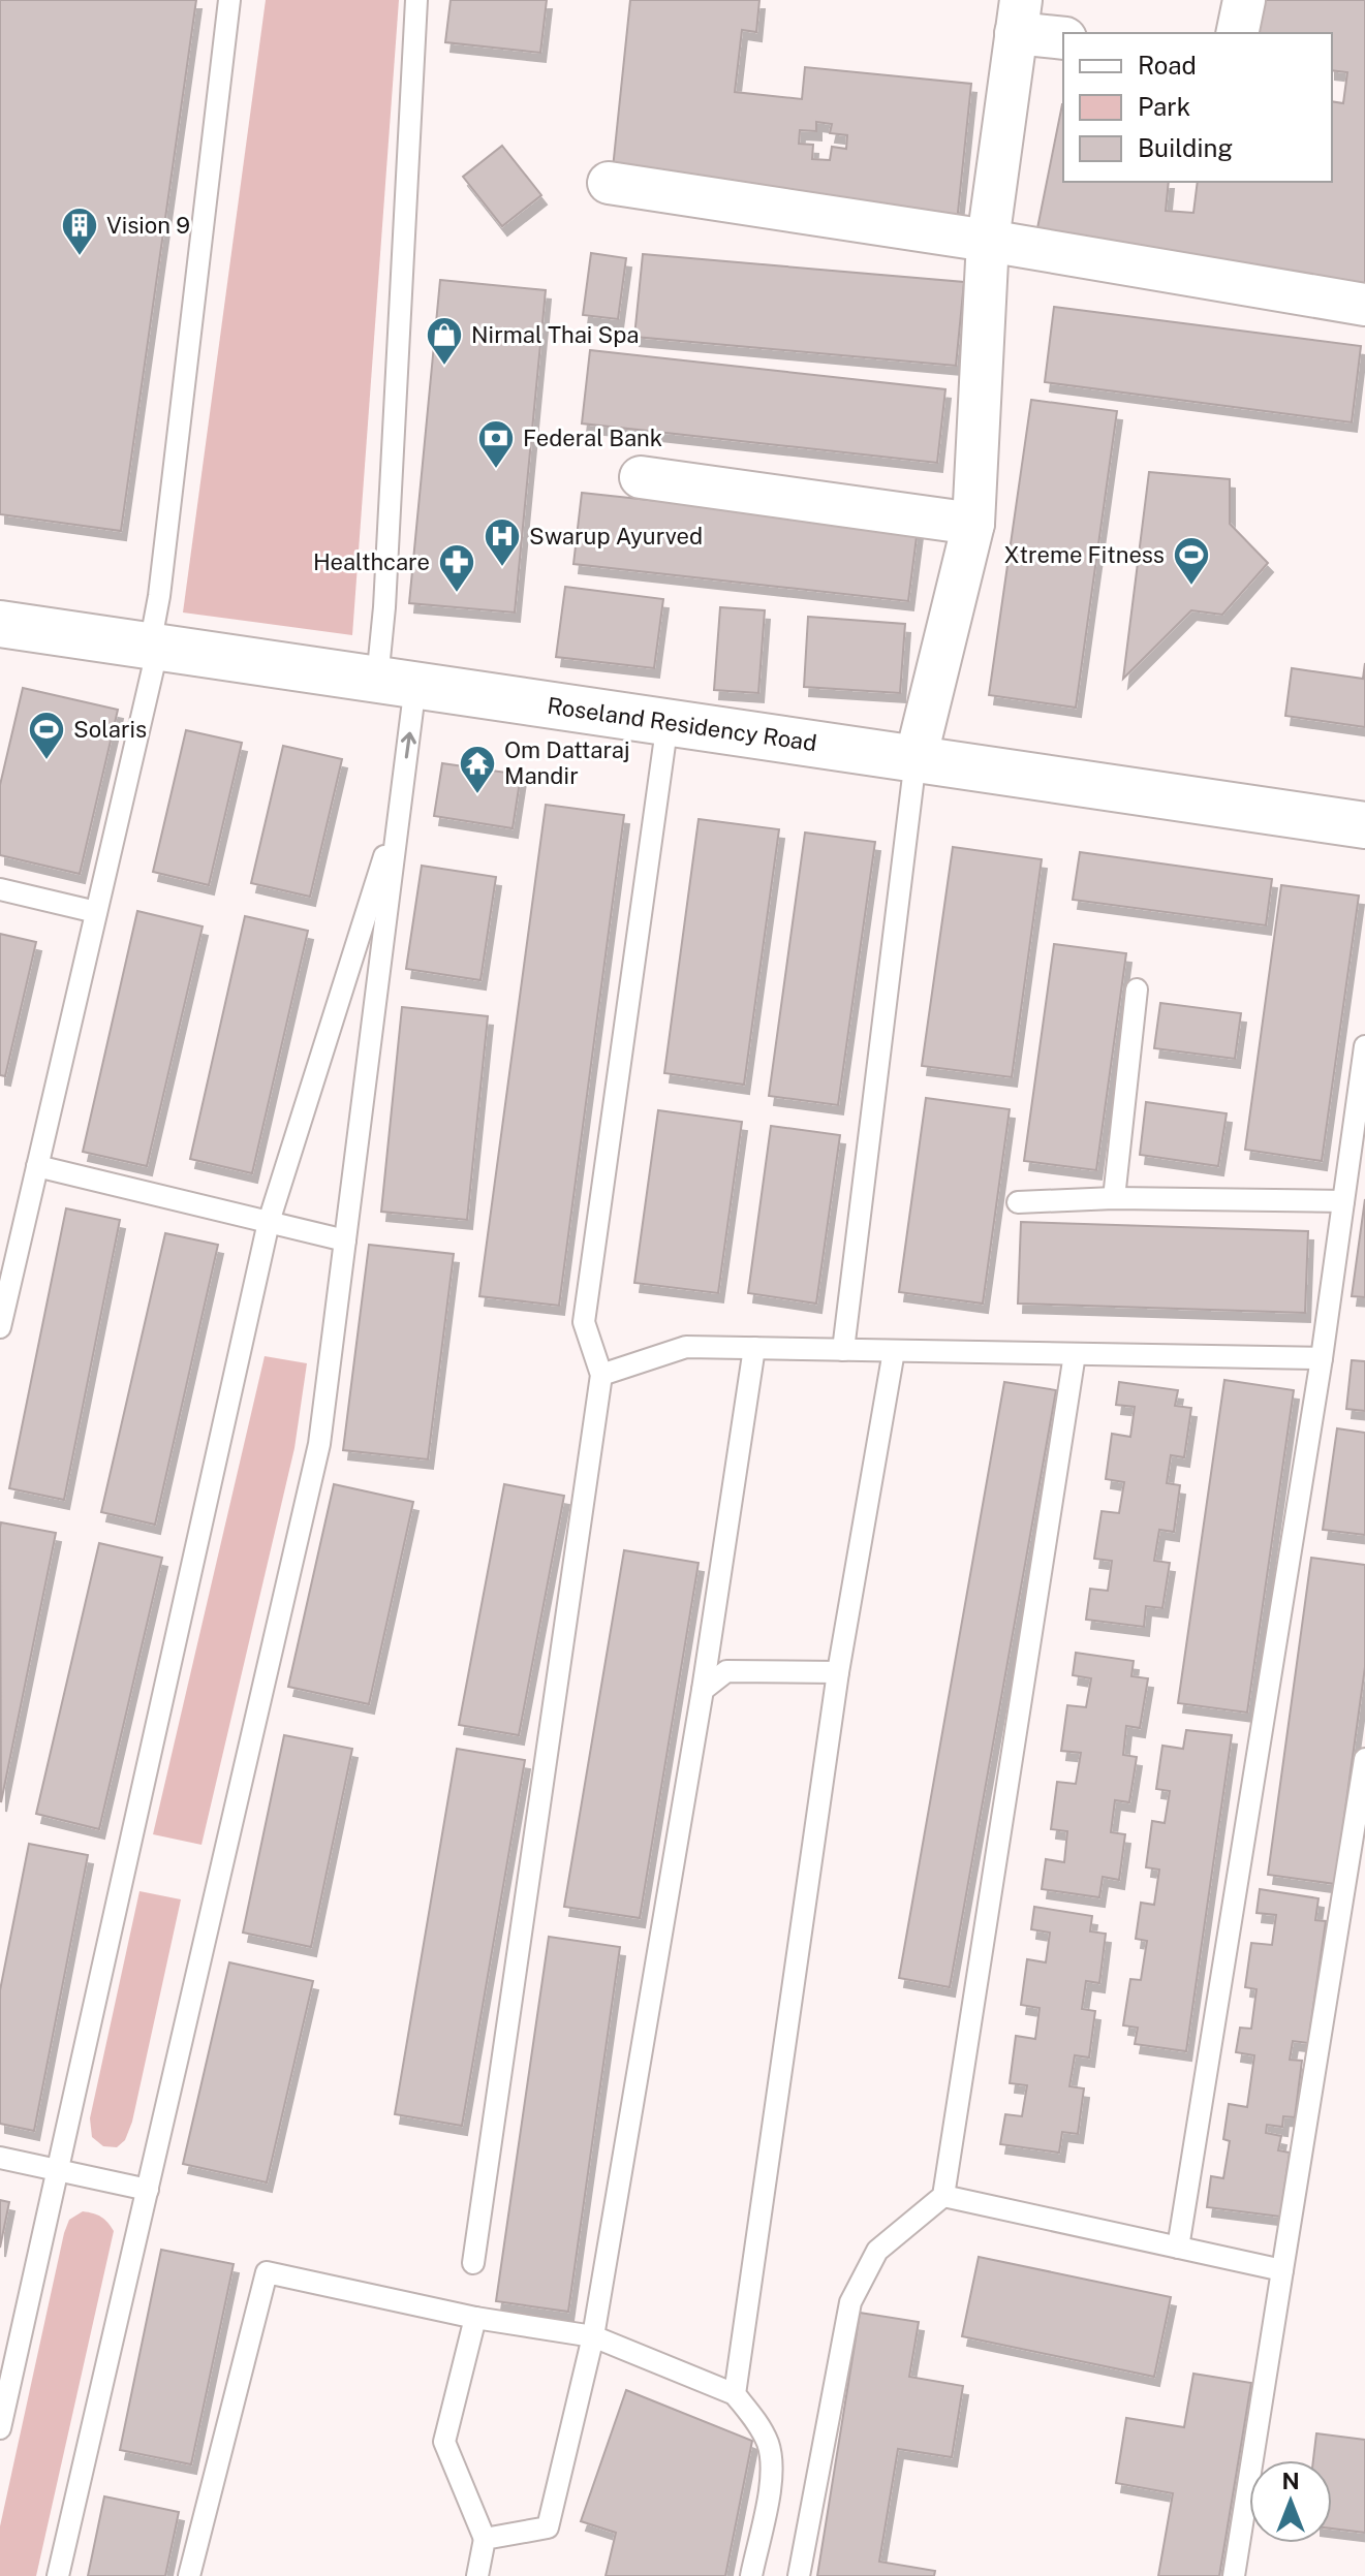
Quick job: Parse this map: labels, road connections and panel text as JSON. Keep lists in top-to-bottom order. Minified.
{"streets":{"street":["Roseland Residency Road"]},"places":{"building":["Vision 9"],"shop":["Nirmal Thai Spa"],"bank":["Federal Bank"],"hospital":["Swarup Ayurved"],"sports":["Xtreme Fitness","Solaris"],"pharmacy":["Healthcare"],"temple":["Om Dattaraj Mandir"]},"legend":["Road","Park","Building"],"north":"top"}
